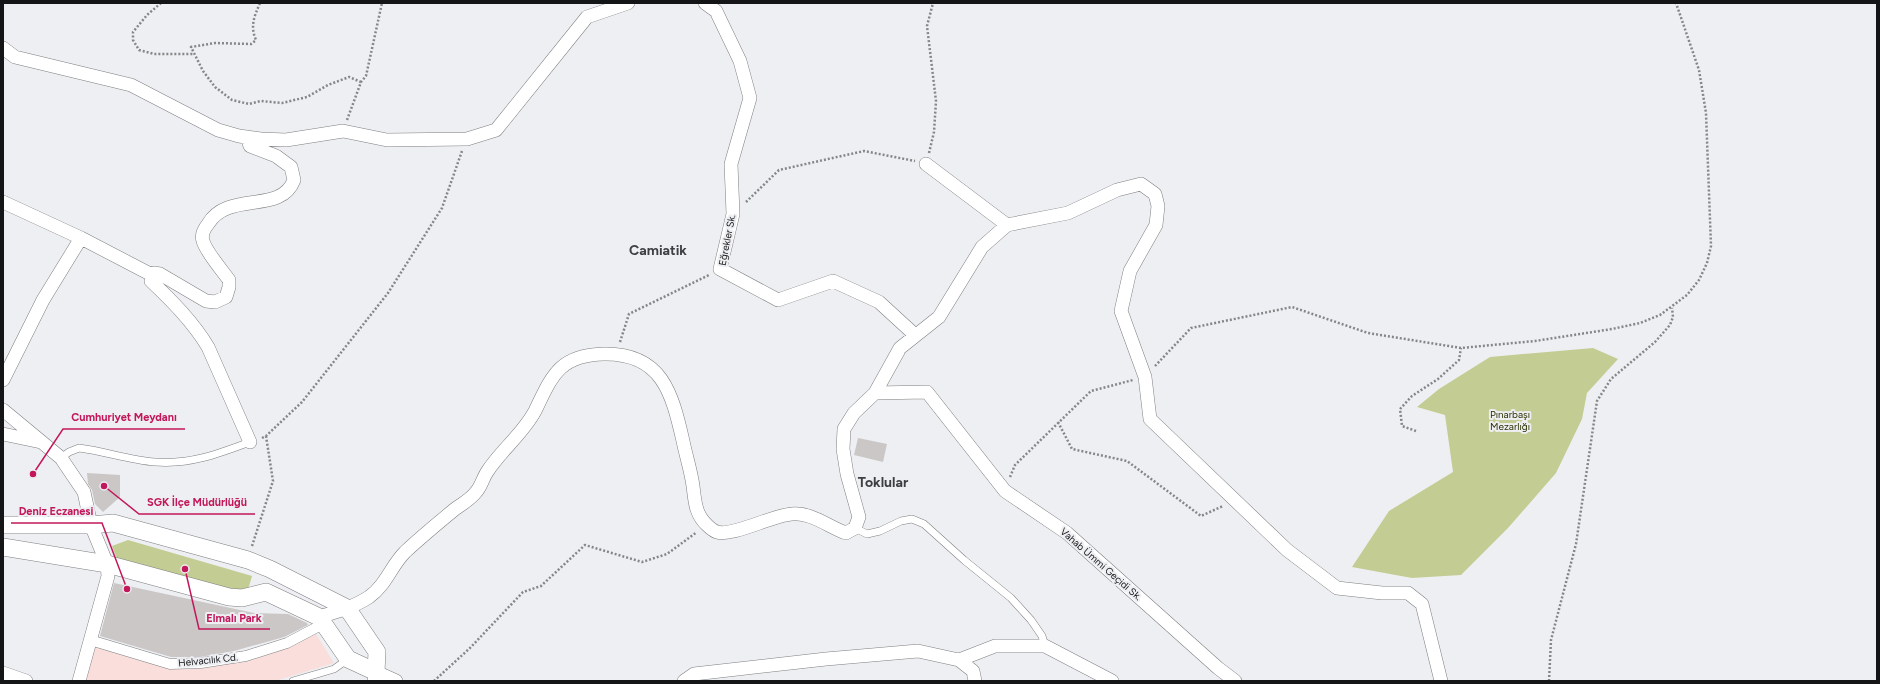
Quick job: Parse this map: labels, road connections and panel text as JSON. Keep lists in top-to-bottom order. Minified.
{"streets":{"street":["Eğrekler Sk.","Vahab Ümmi Geçidi Sk.","Helvacılık Cd."]},"districts":["Camiatik","Toklular"],"parks":["Pınarbaşı Mezarlığı"],"places":["Cumhuriyet Meydanı","SGK İlçe Müdürlüğü","Elmalı Park","Deniz Eczanesi"]}
